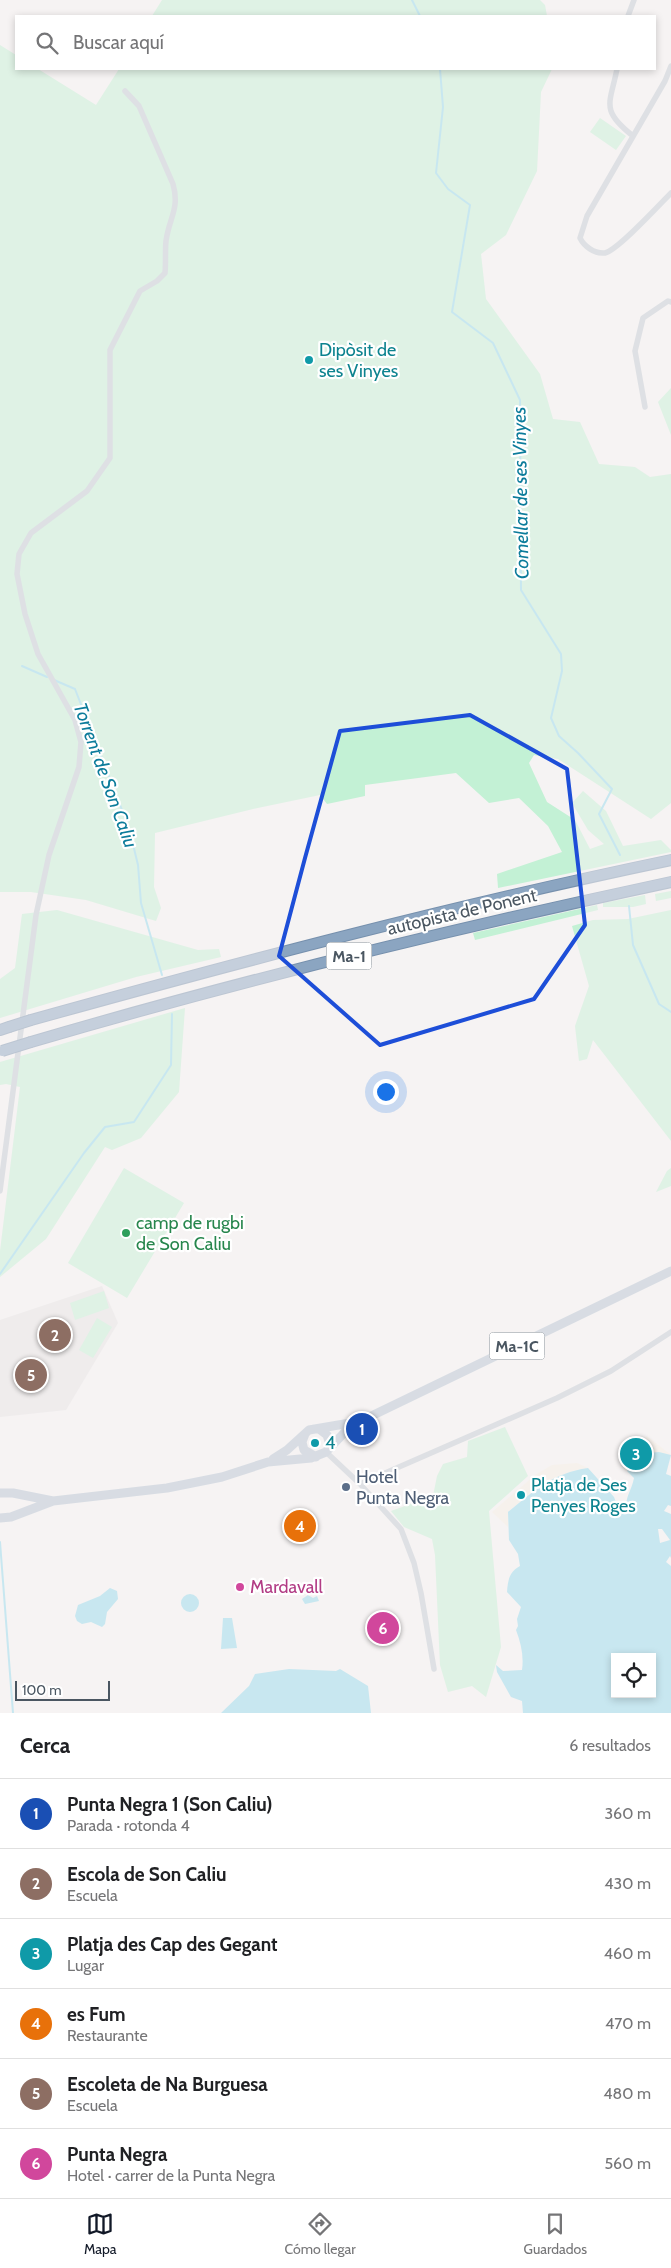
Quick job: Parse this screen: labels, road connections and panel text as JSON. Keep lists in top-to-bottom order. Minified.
{"streets":{"highway":["autopista de Ponent","Ma-1"],"main road":["Ma-1C"]},"crossings":[["autopista de Ponent","Ma-1"]],"water":["Comellar de ses Vinyes","Torrent de Son Caliu"],"places":["Dipòsit de ses Vinyes","camp de rugbi de Son Caliu","4","Hotel Punta Negra","Platja de Ses Penyes Roges","Mardavall"],"scale_bar":"100 m","page":{"search":"Buscar aquí","pins":["2","5","1","3","4","6"],"scale":"100 m","heading":["Cerca","6 resultados"],"list":[{"mark":"1","name":"Punta Negra 1 (Son Caliu)","note":"Parada · rotonda 4","value":"360 m"},{"mark":"2","name":"Escola de Son Caliu","note":"Escuela","value":"430 m"},{"mark":"3","name":"Platja des Cap des Gegant","note":"Lugar","value":"460 m"},{"mark":"4","name":"es Fum","note":"Restaurante","value":"470 m"},{"mark":"5","name":"Escoleta de Na Burguesa","note":"Escuela","value":"480 m"},{"mark":"6","name":"Punta Negra","note":"Hotel · carrer de la Punta Negra","value":"560 m"}],"nav":["Mapa","Cómo llegar","Guardados"]}}
